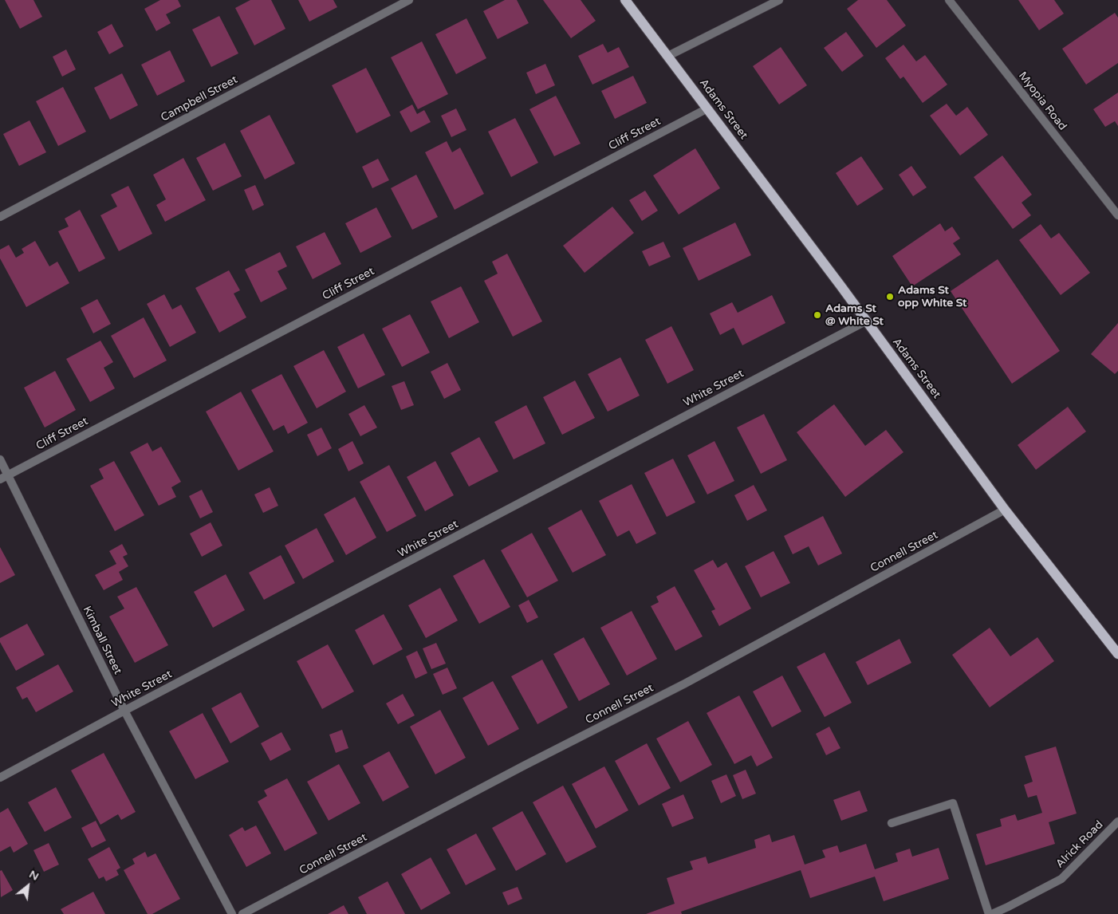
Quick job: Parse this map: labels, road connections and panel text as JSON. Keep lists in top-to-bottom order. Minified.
{"streets":{"main road":["Adams Street"],"street":["Campbell Street","Myopia Road","Cliff Street","White Street","Connell Street","Kimball Street","Alrick Road"]},"crossings":[["Adams Street","Cliff Street"],["Adams Street","White Street"],["Adams Street","Connell Street"],["Cliff Street","Kimball Street"],["White Street","Kimball Street"]],"places":["Adams St opp White St","Adams St @ White St"],"north":"top right"}
